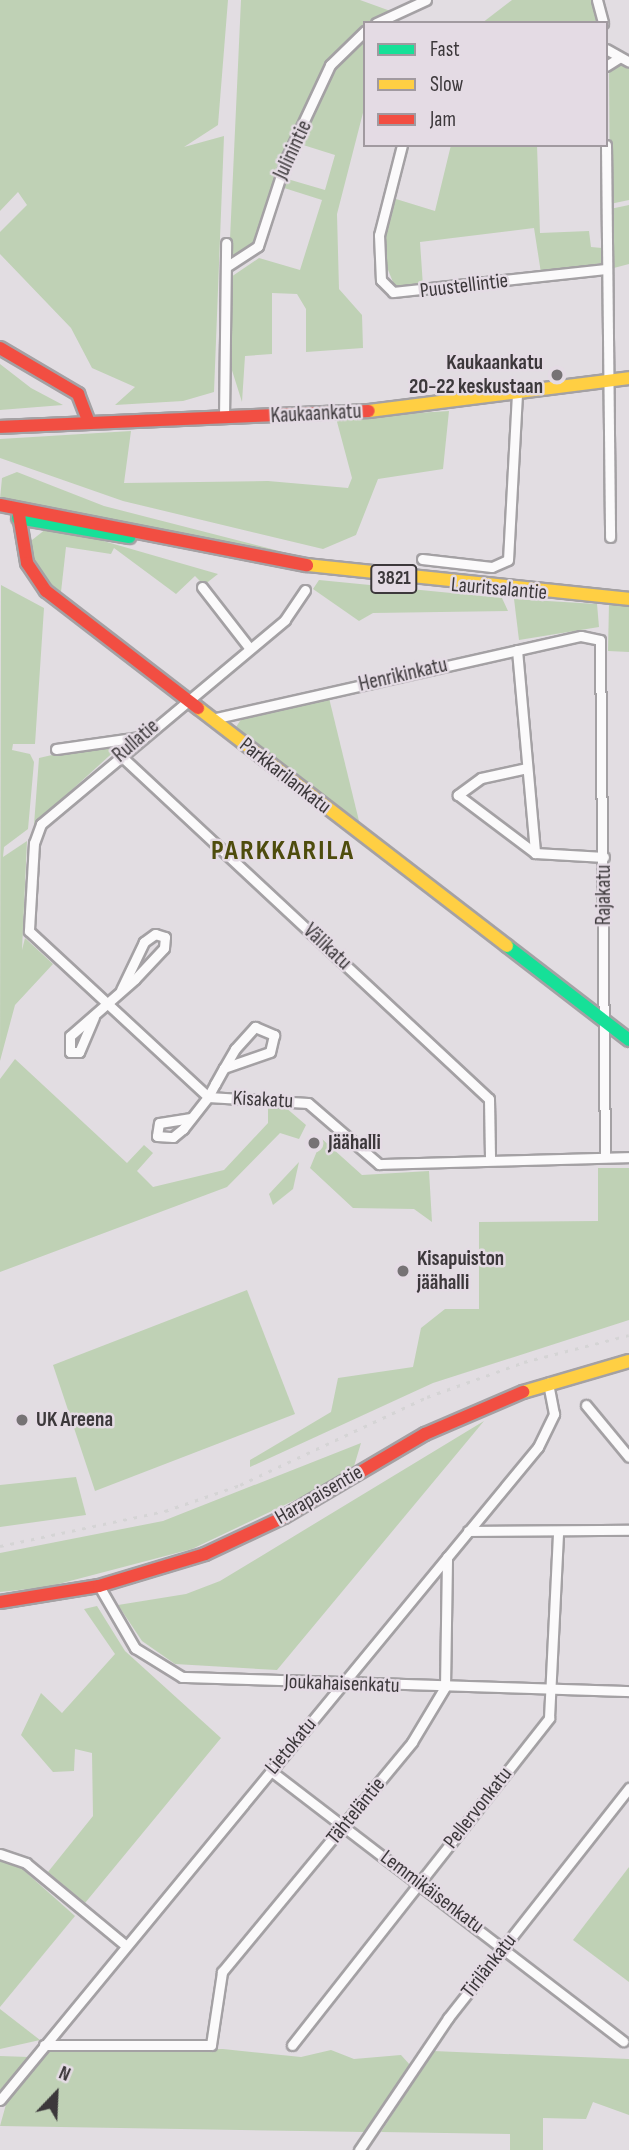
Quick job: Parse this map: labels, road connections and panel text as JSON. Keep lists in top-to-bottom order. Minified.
{"streets":{"street":["Julinintie","Puustellintie","Kaukaankatu","3821","Lauritsalantie","Henrikinkatu","Rullatie","Parkkarilankatu","Rajakatu","Välikatu","Kisakatu","Harapaisentie","Joukahaisenkatu","Lietokatu","Pellervonkatu","Tähteläntie","Lemmikäisenkatu","Tirilänkatu"]},"crossings":[["Lauritsalantie","Parkkarilankatu"],["Henrikinkatu","Parkkarilankatu"],["Henrikinkatu","Rajakatu"],["Rullatie","Parkkarilankatu"],["Rullatie","Välikatu"],["Rullatie","Kisakatu"],["Parkkarilankatu","Rajakatu"],["Rajakatu","Kisakatu"],["Välikatu","Kisakatu"],["Harapaisentie","Joukahaisenkatu"],["Harapaisentie","Lietokatu"],["Joukahaisenkatu","Lietokatu"],["Joukahaisenkatu","Pellervonkatu"],["Joukahaisenkatu","Tähteläntie"],["Lietokatu","Tähteläntie"],["Lietokatu","Lemmikäisenkatu"],["Pellervonkatu","Lemmikäisenkatu"],["Tähteläntie","Lemmikäisenkatu"],["Lemmikäisenkatu","Tirilänkatu"]],"districts":["PARKKARILA"],"places":["Kaukaankatu 20-22 keskustaan","Jäähalli","Kisapuiston jäähalli","UK Areena"],"legend":["Fast","Slow","Jam"],"north":"top right"}
